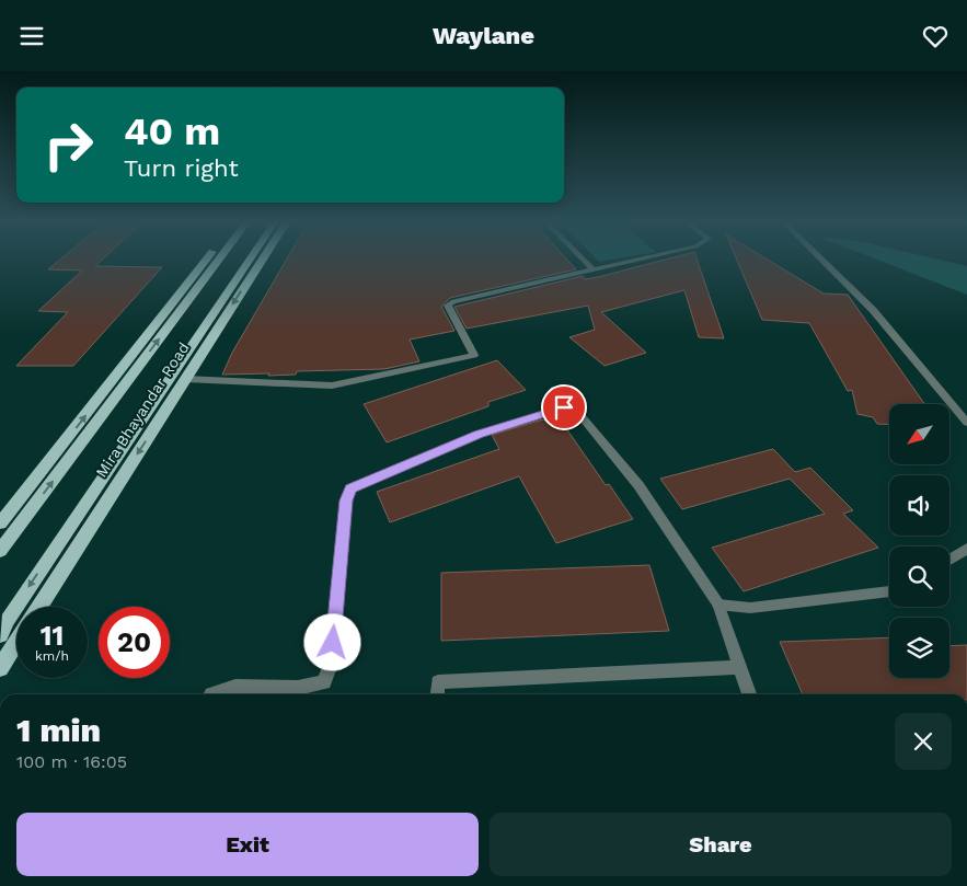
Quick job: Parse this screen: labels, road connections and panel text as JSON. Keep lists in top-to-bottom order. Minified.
{"streets":{"main road":["Mira Bhayandar Road"]},"north":"bottom left","page":{"header":"Waylane","turn":["40 m","Turn right"],"speed":"11 km/h","limit":"20","heading":["1 min","100 m · 16:05"],"buttons":["Exit","Share"]}}
